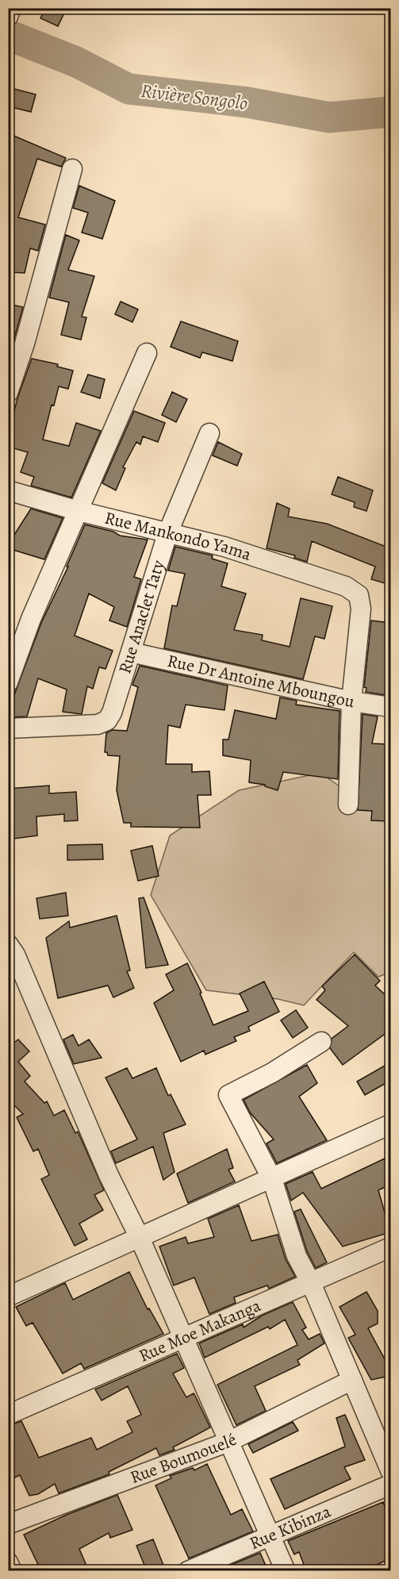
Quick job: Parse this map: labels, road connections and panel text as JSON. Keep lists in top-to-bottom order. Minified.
{"streets":{"street":["Rue Mankondo Yama","Rue Anaclet Taty","Rue Dr Antoine Mboungou","Rue Moe Makanga","Rue Boumouelé","Rue Kibinza"]},"crossings":[["Rue Mankondo Yama","Rue Anaclet Taty"],["Rue Mankondo Yama","Rue Dr Antoine Mboungou"],["Rue Anaclet Taty","Rue Dr Antoine Mboungou"]],"water":["Rivière Songolo"]}
